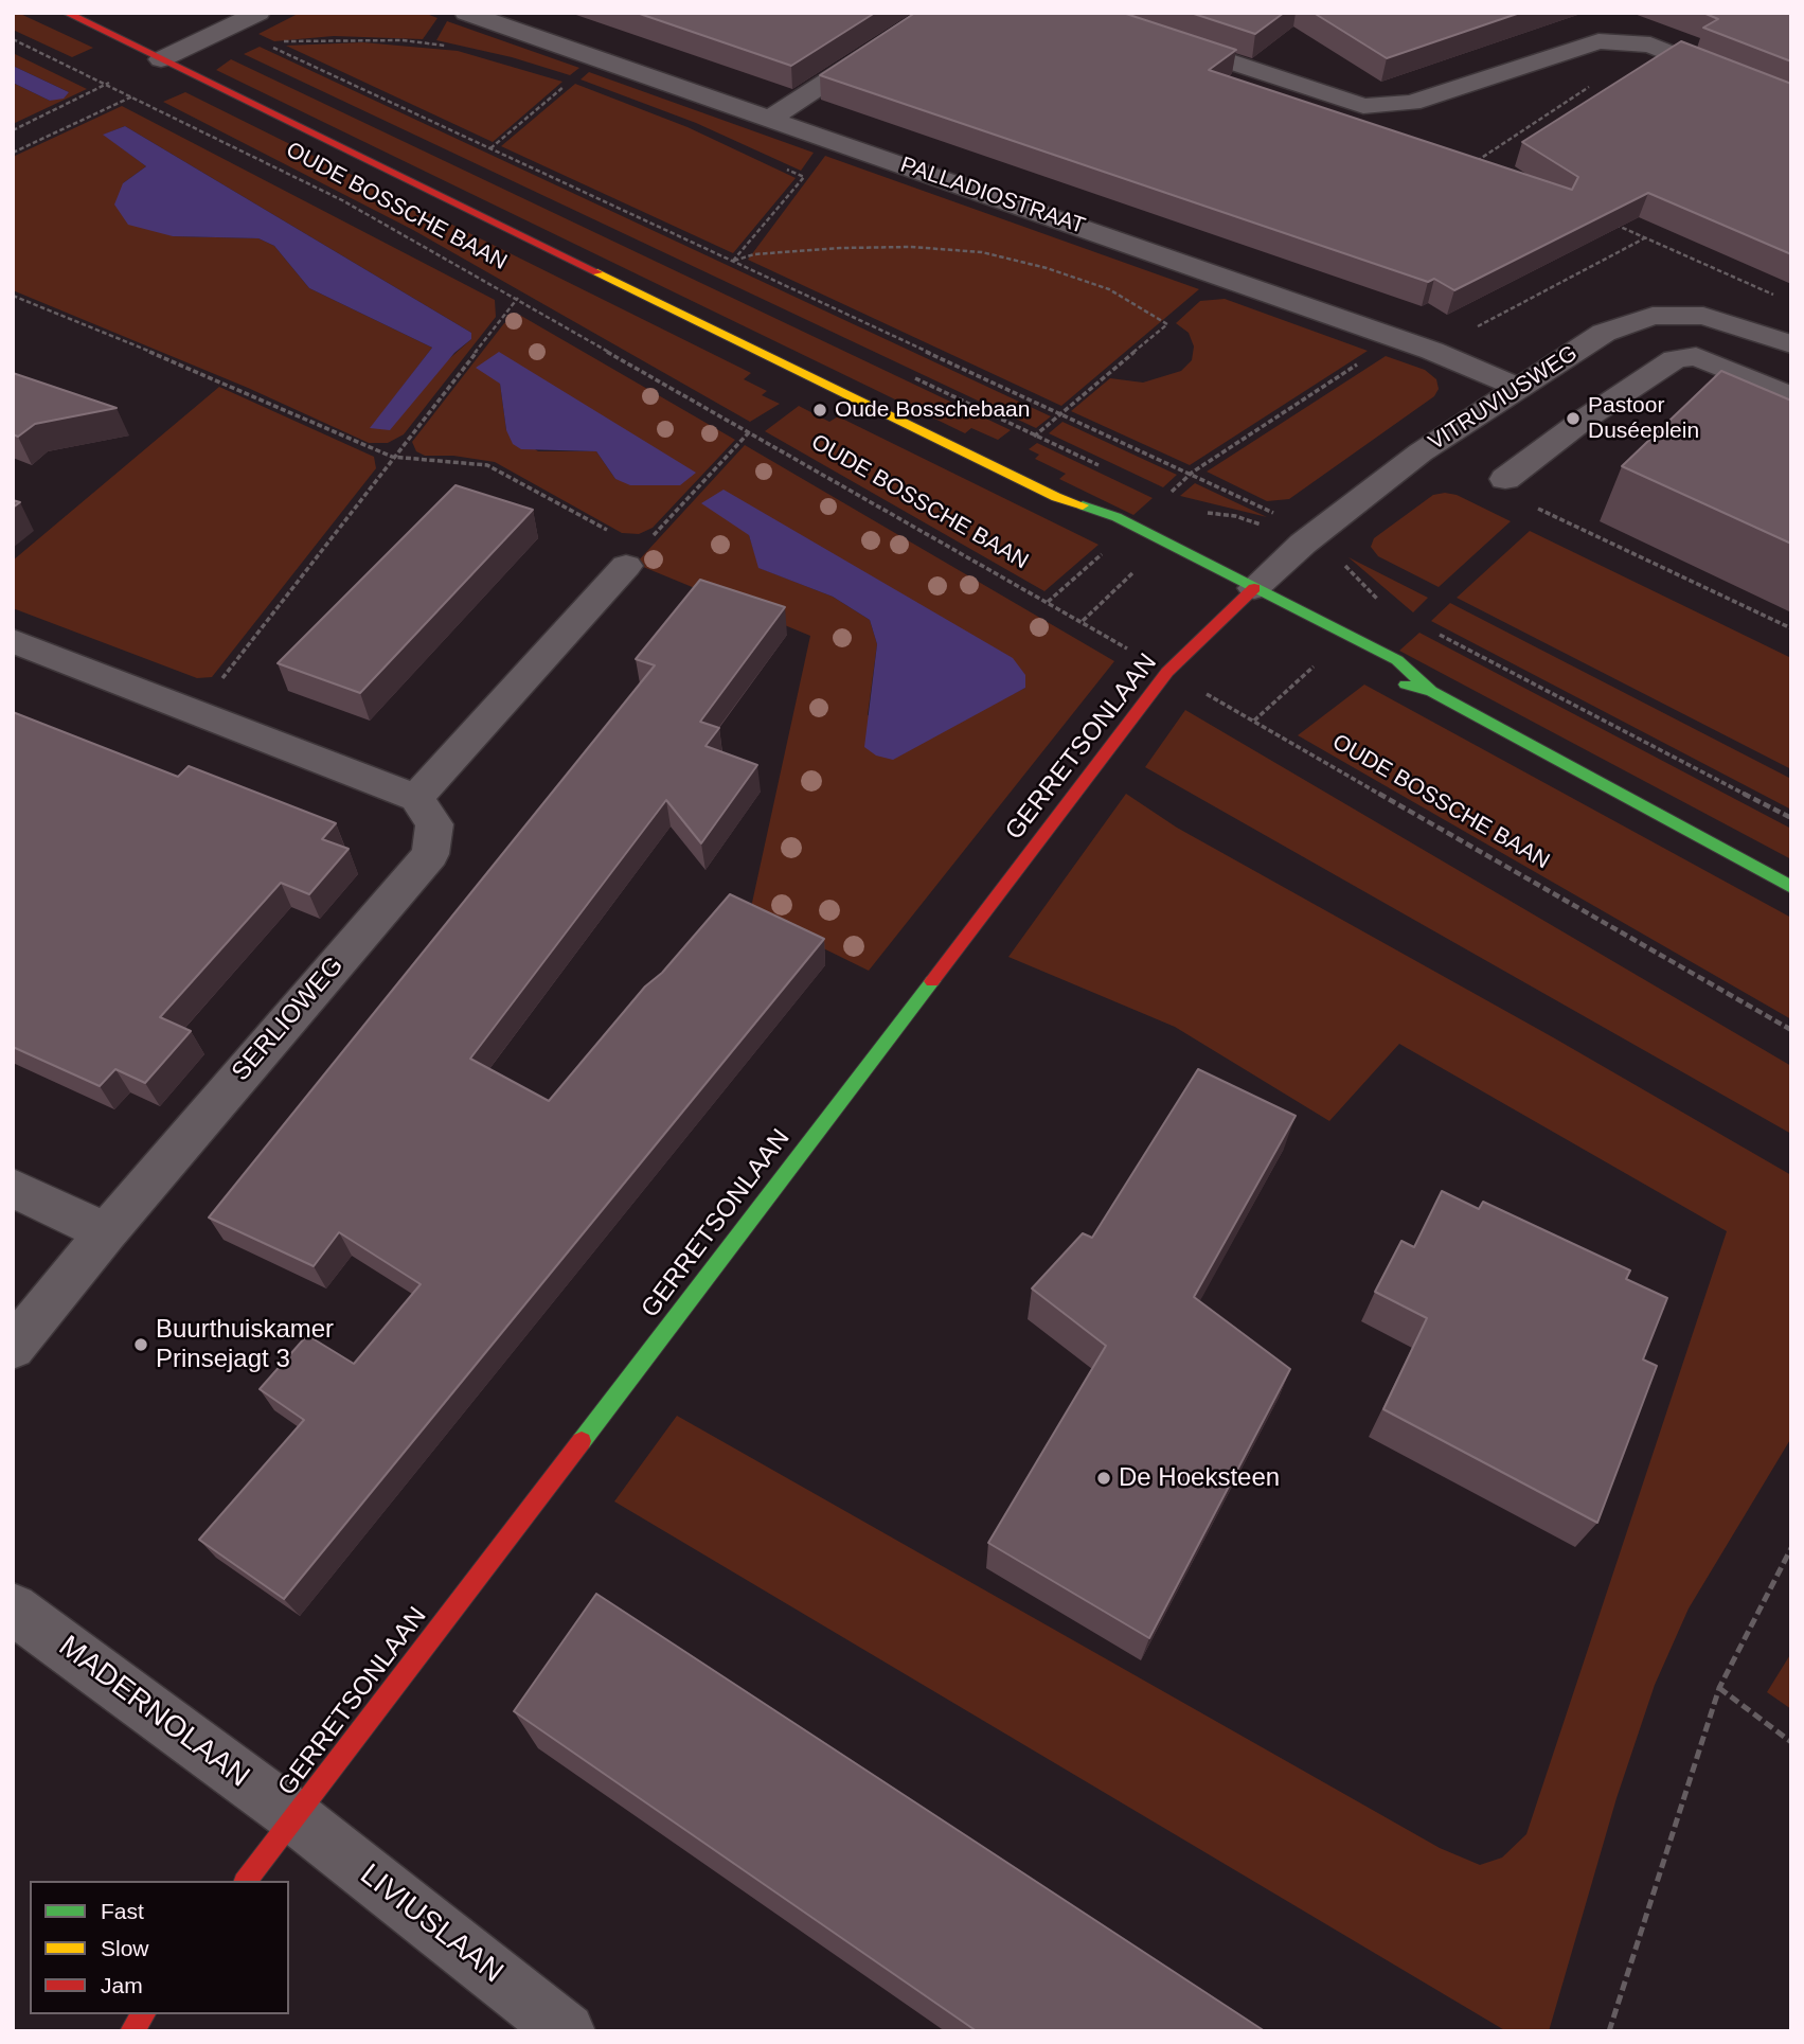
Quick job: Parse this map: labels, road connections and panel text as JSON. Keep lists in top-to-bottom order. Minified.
{"streets":{"street":["PALLADIOSTRAAT","OUDE BOSSCHE BAAN","VITRUVIUSWEG","GERRETSONLAAN","SERLIOWEG","MADERNOLAAN","LIVIUSLAAN"]},"crossings":[["PALLADIOSTRAAT","VITRUVIUSWEG"],["OUDE BOSSCHE BAAN","VITRUVIUSWEG"],["OUDE BOSSCHE BAAN","GERRETSONLAAN"],["VITRUVIUSWEG","GERRETSONLAAN"],["GERRETSONLAAN","MADERNOLAAN"],["GERRETSONLAAN","LIVIUSLAAN"],["MADERNOLAAN","LIVIUSLAAN"]],"places":["Oude Bosschebaan","Pastoor Duséeplein","Buurthuiskamer Prinsejagt 3","De Hoeksteen"],"legend":["Fast","Slow","Jam"]}
